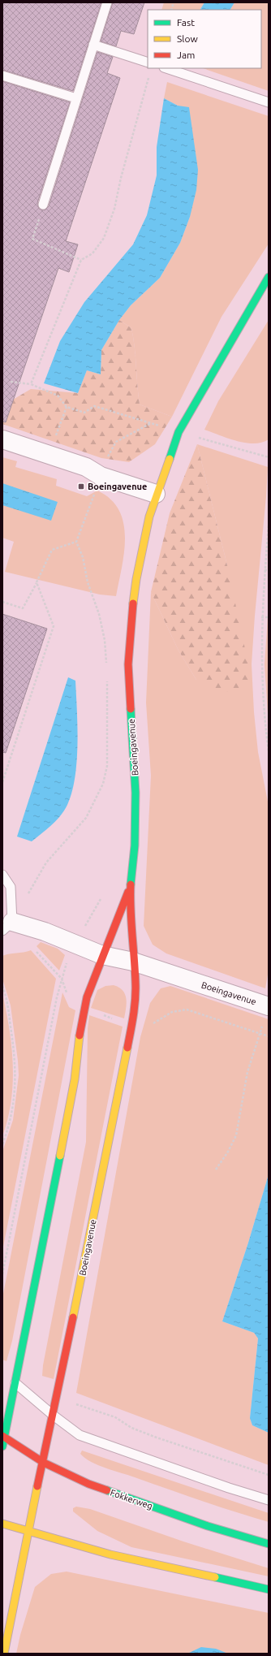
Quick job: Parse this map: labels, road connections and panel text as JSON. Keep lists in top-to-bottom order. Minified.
{"streets":{"street":["Boeingavenue","Fokkerweg"]},"crossings":[["Boeingavenue","Fokkerweg"]],"places":{"transit":["Boeingavenue"]},"legend":["Fast","Slow","Jam"]}
